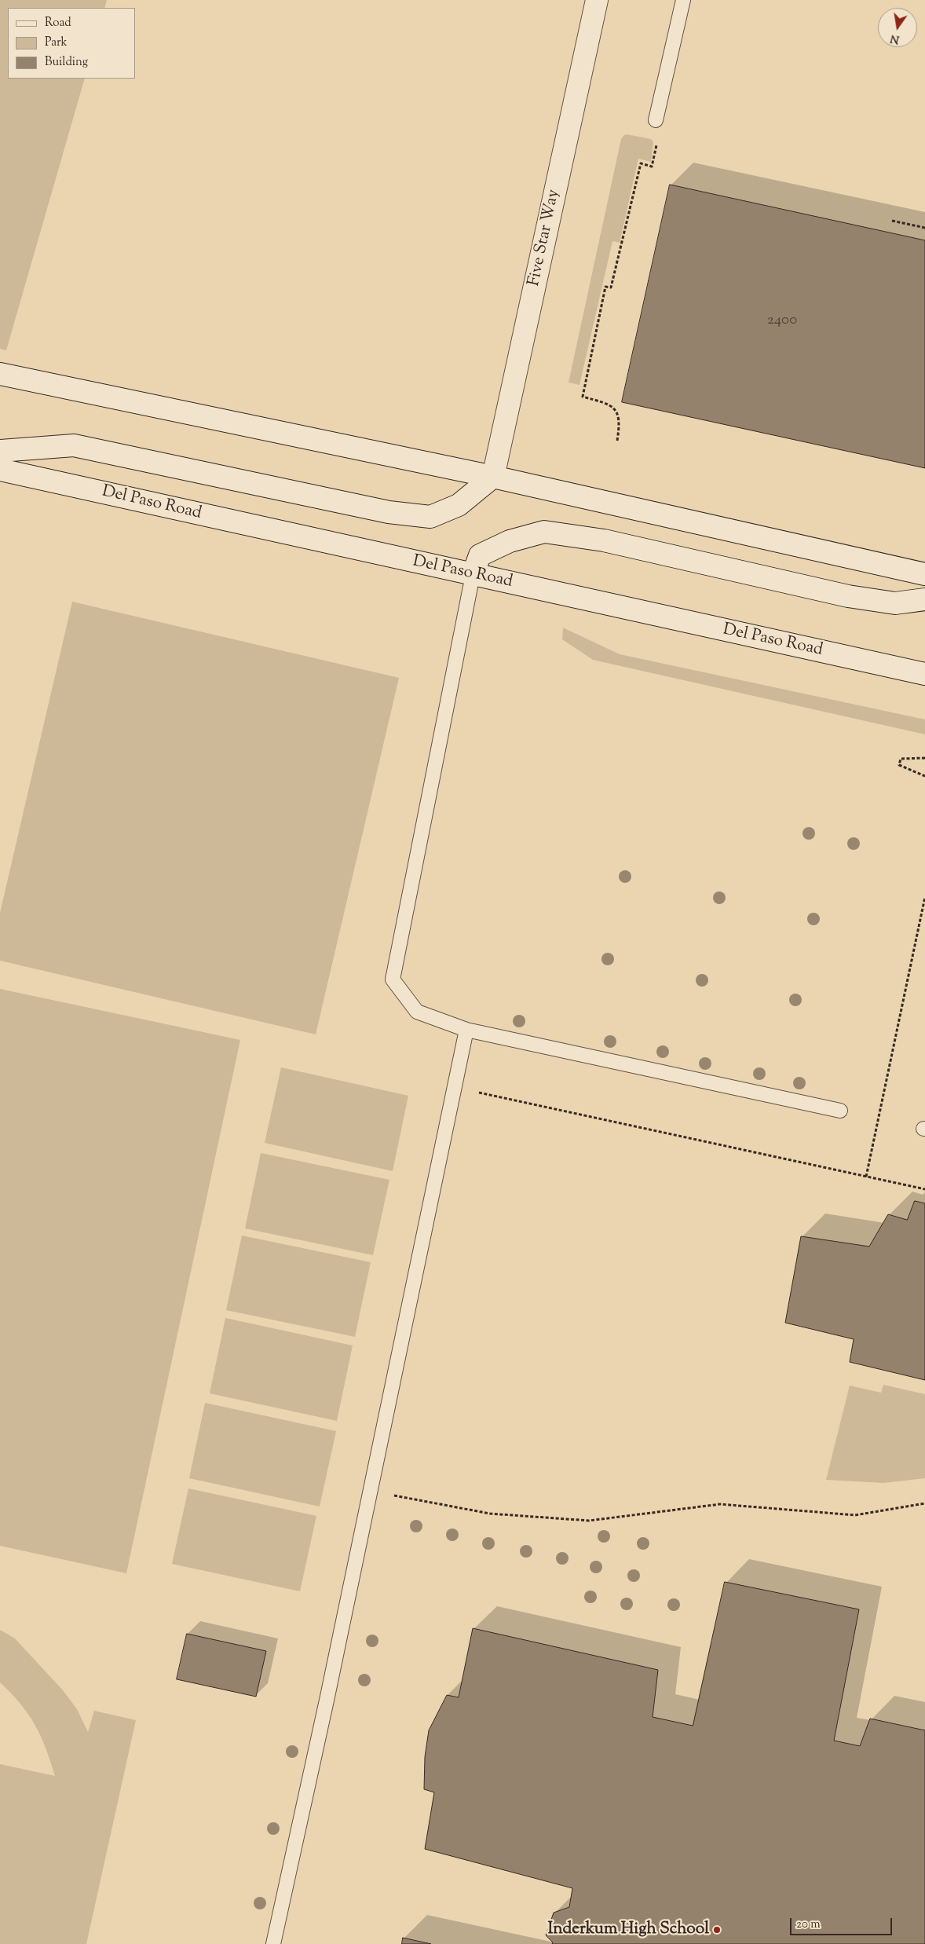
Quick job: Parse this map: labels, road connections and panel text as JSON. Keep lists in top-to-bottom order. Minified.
{"streets":{"main road":["Five Star Way","Del Paso Road"]},"places":["Inderkum High School"],"house_numbers":["2400"],"legend":["Road","Park","Building"],"scale_bar":"20 m","north":"bottom"}
